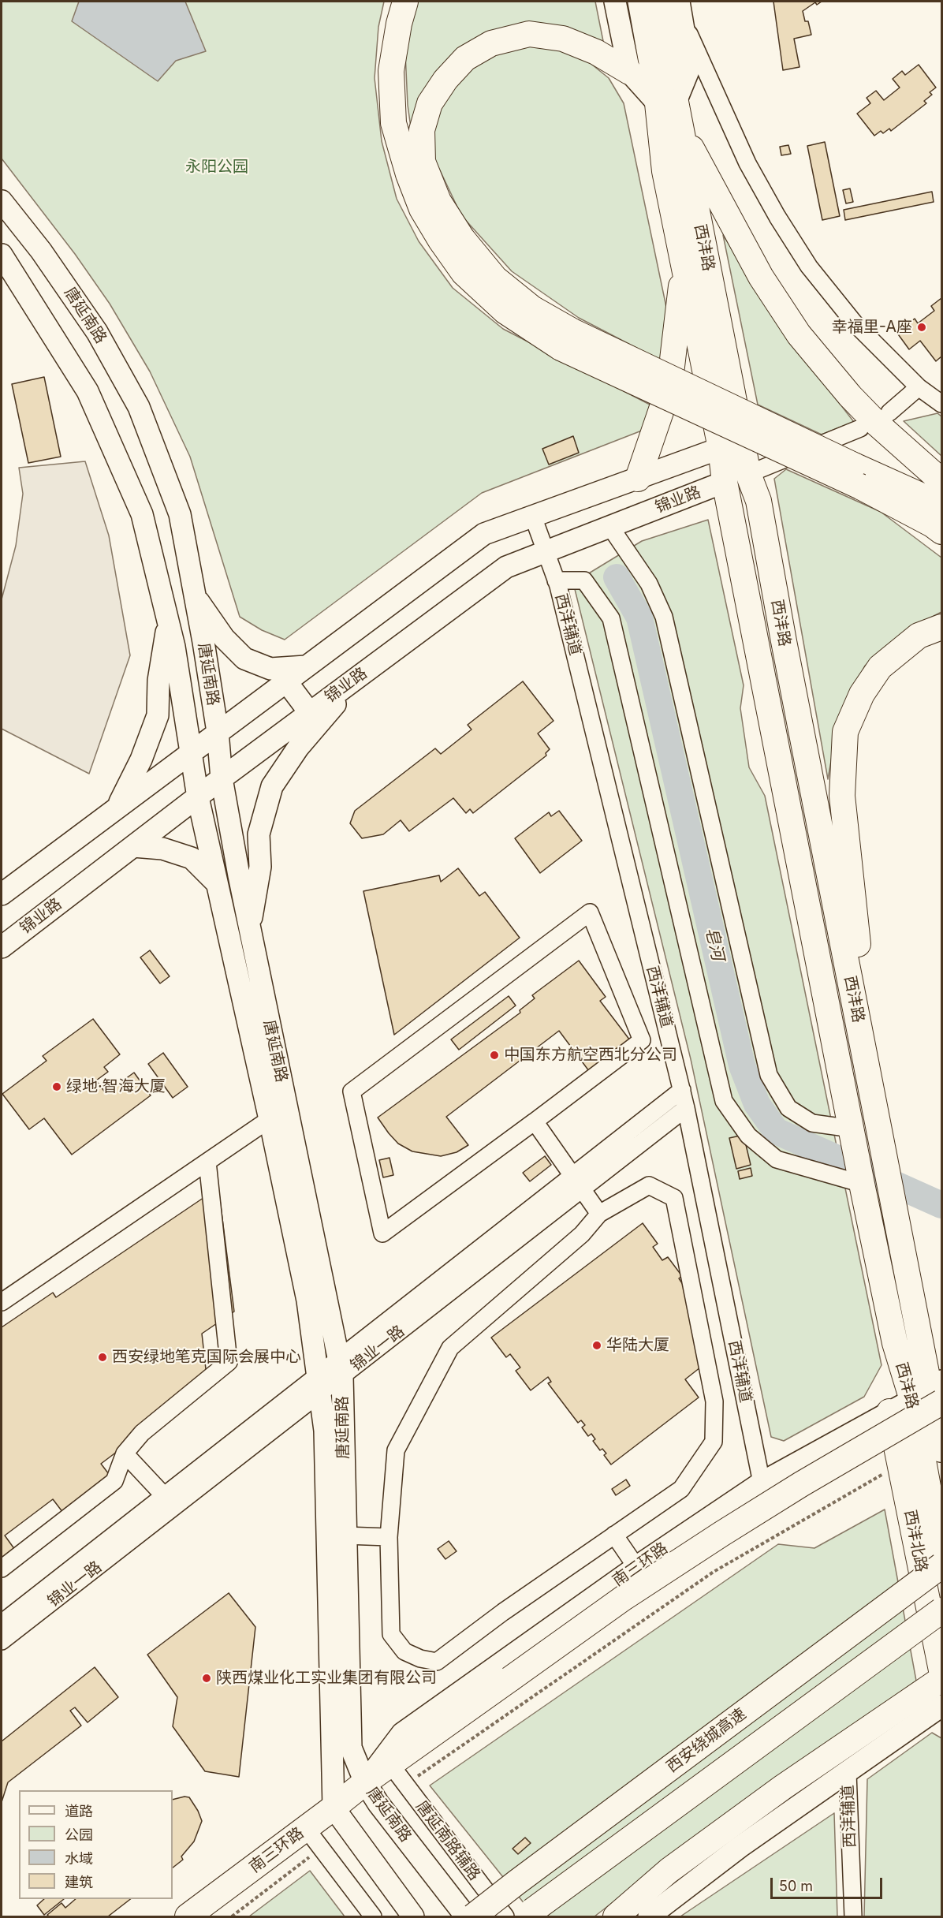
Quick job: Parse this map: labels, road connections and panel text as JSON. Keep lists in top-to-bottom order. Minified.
{"streets":{"highway":["西沣路","西沣北路","南三环路","西安绕城高速"],"main road":["唐延南路","锦业路"],"street":["西沣辅道","锦业一路","唐延南路辅路"]},"crossings":[["西沣路","锦业路"],["西沣路","南三环路"],["唐延南路","锦业路"],["唐延南路","锦业一路"],["唐延南路","南三环路"],["锦业路","西沣辅道"],["西沣辅道","锦业一路"],["西沣辅道","南三环路"],["西沣北路","南三环路"],["南三环路","唐延南路辅路"]],"water":["皂河"],"parks":["永阳公园"],"places":["幸福里-A座","中国东方航空西北分公司","绿地·智海大厦","华陆大厦","西安绿地笔克国际会展中心","陕西煤业化工实业集团有限公司"],"legend":["道路","公园","水域","建筑"],"scale_bar":"50 m"}
